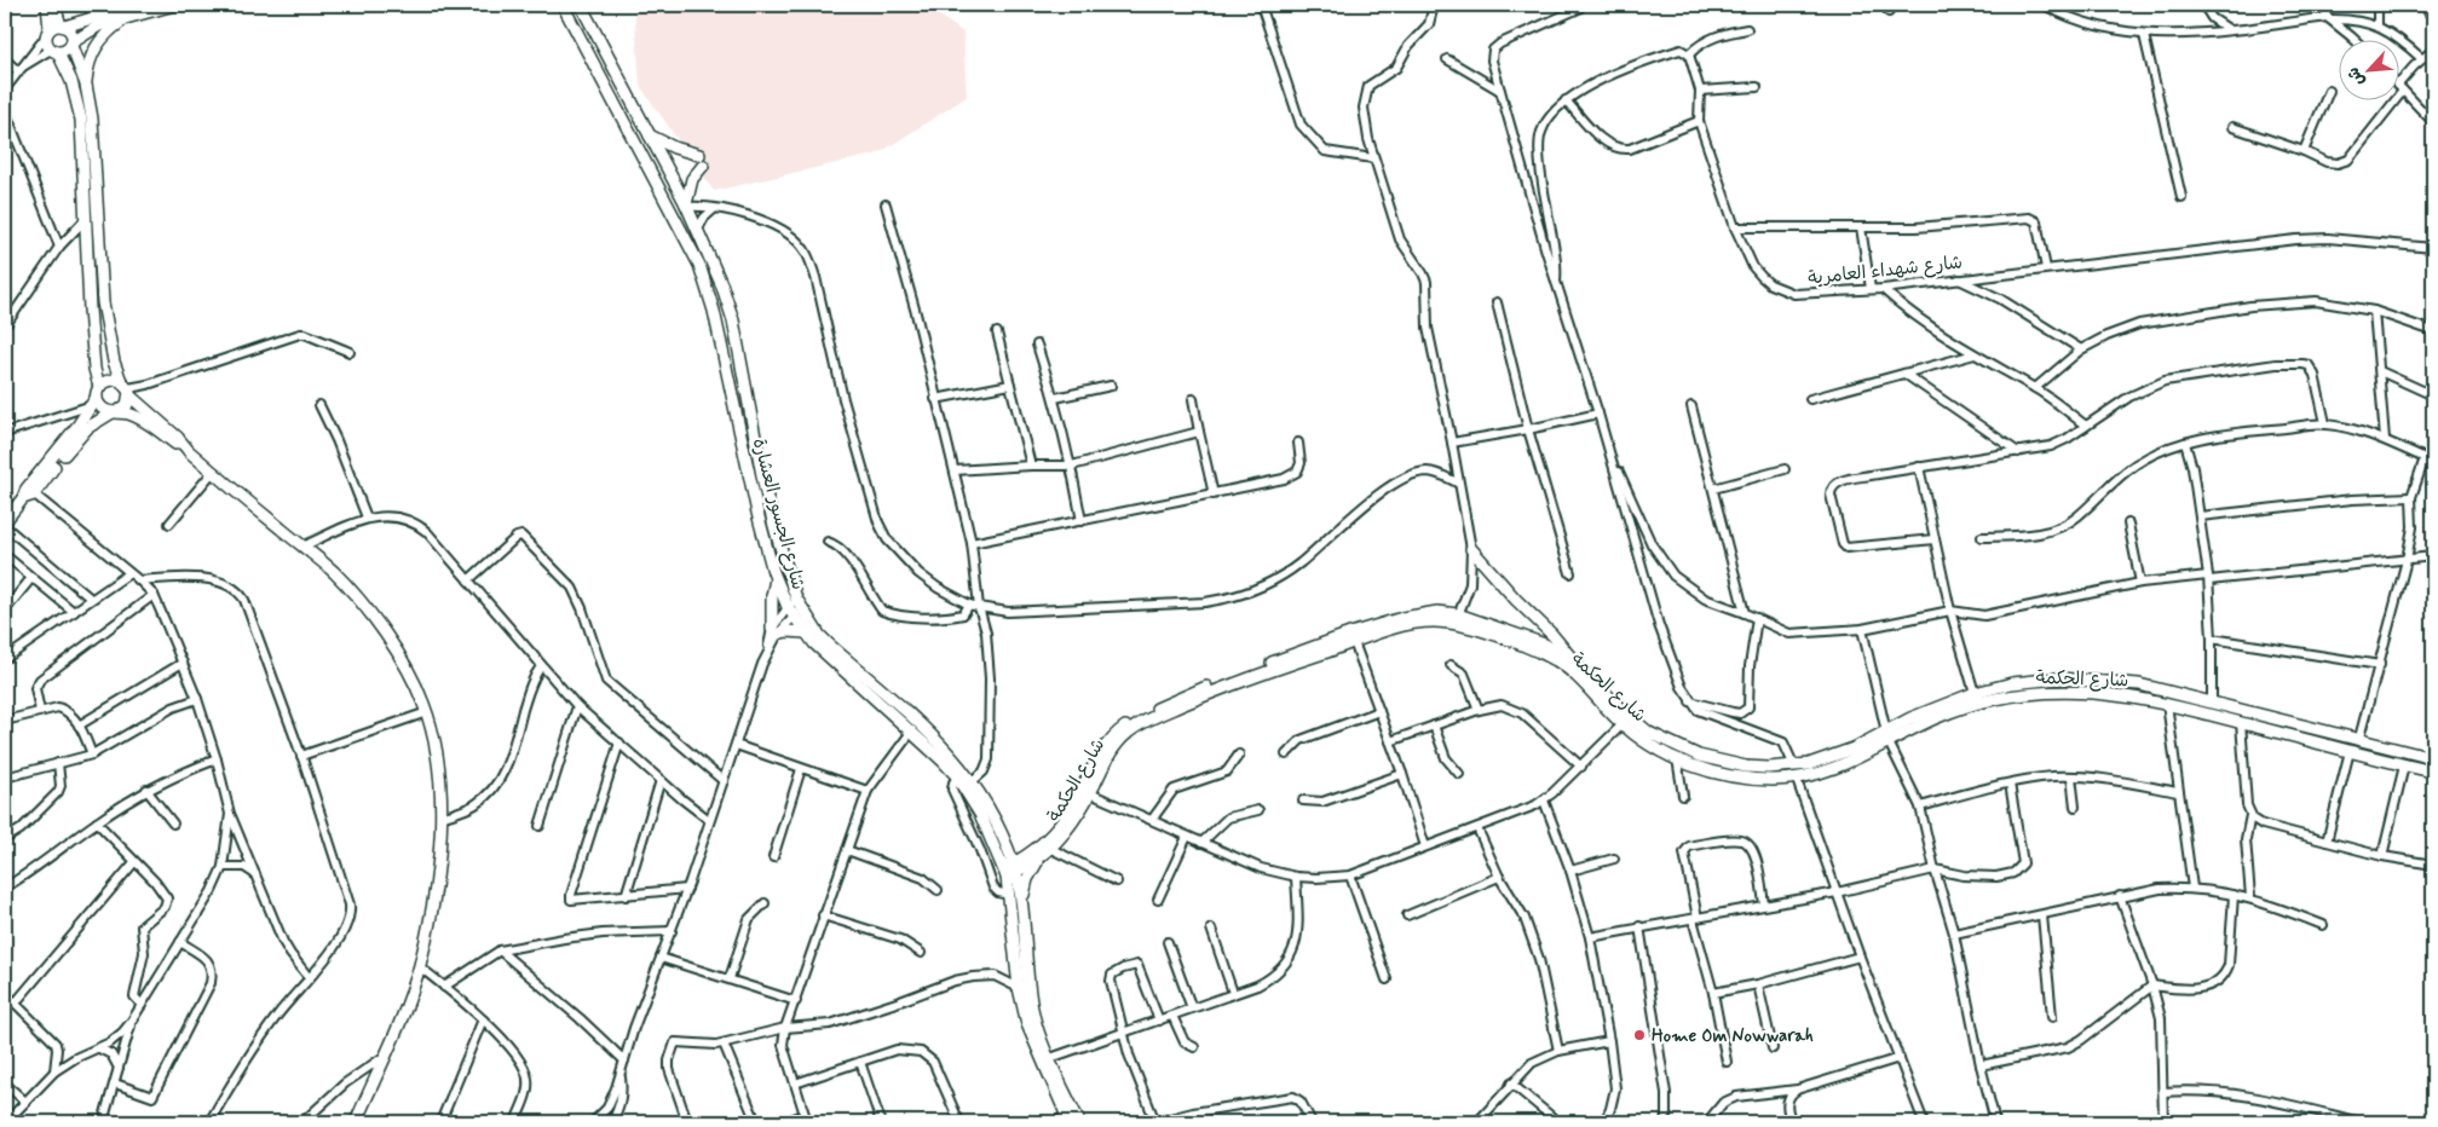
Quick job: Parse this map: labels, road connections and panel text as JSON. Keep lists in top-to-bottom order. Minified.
{"streets":{"street":["شارع شهداء العامرية","شارع الجسور العشارة","شارع الحكمة"]},"crossings":[["شارع الجسور العشارة","شارع الحكمة"]],"places":["Home Om Nowwarah"],"north":"bottom left"}
